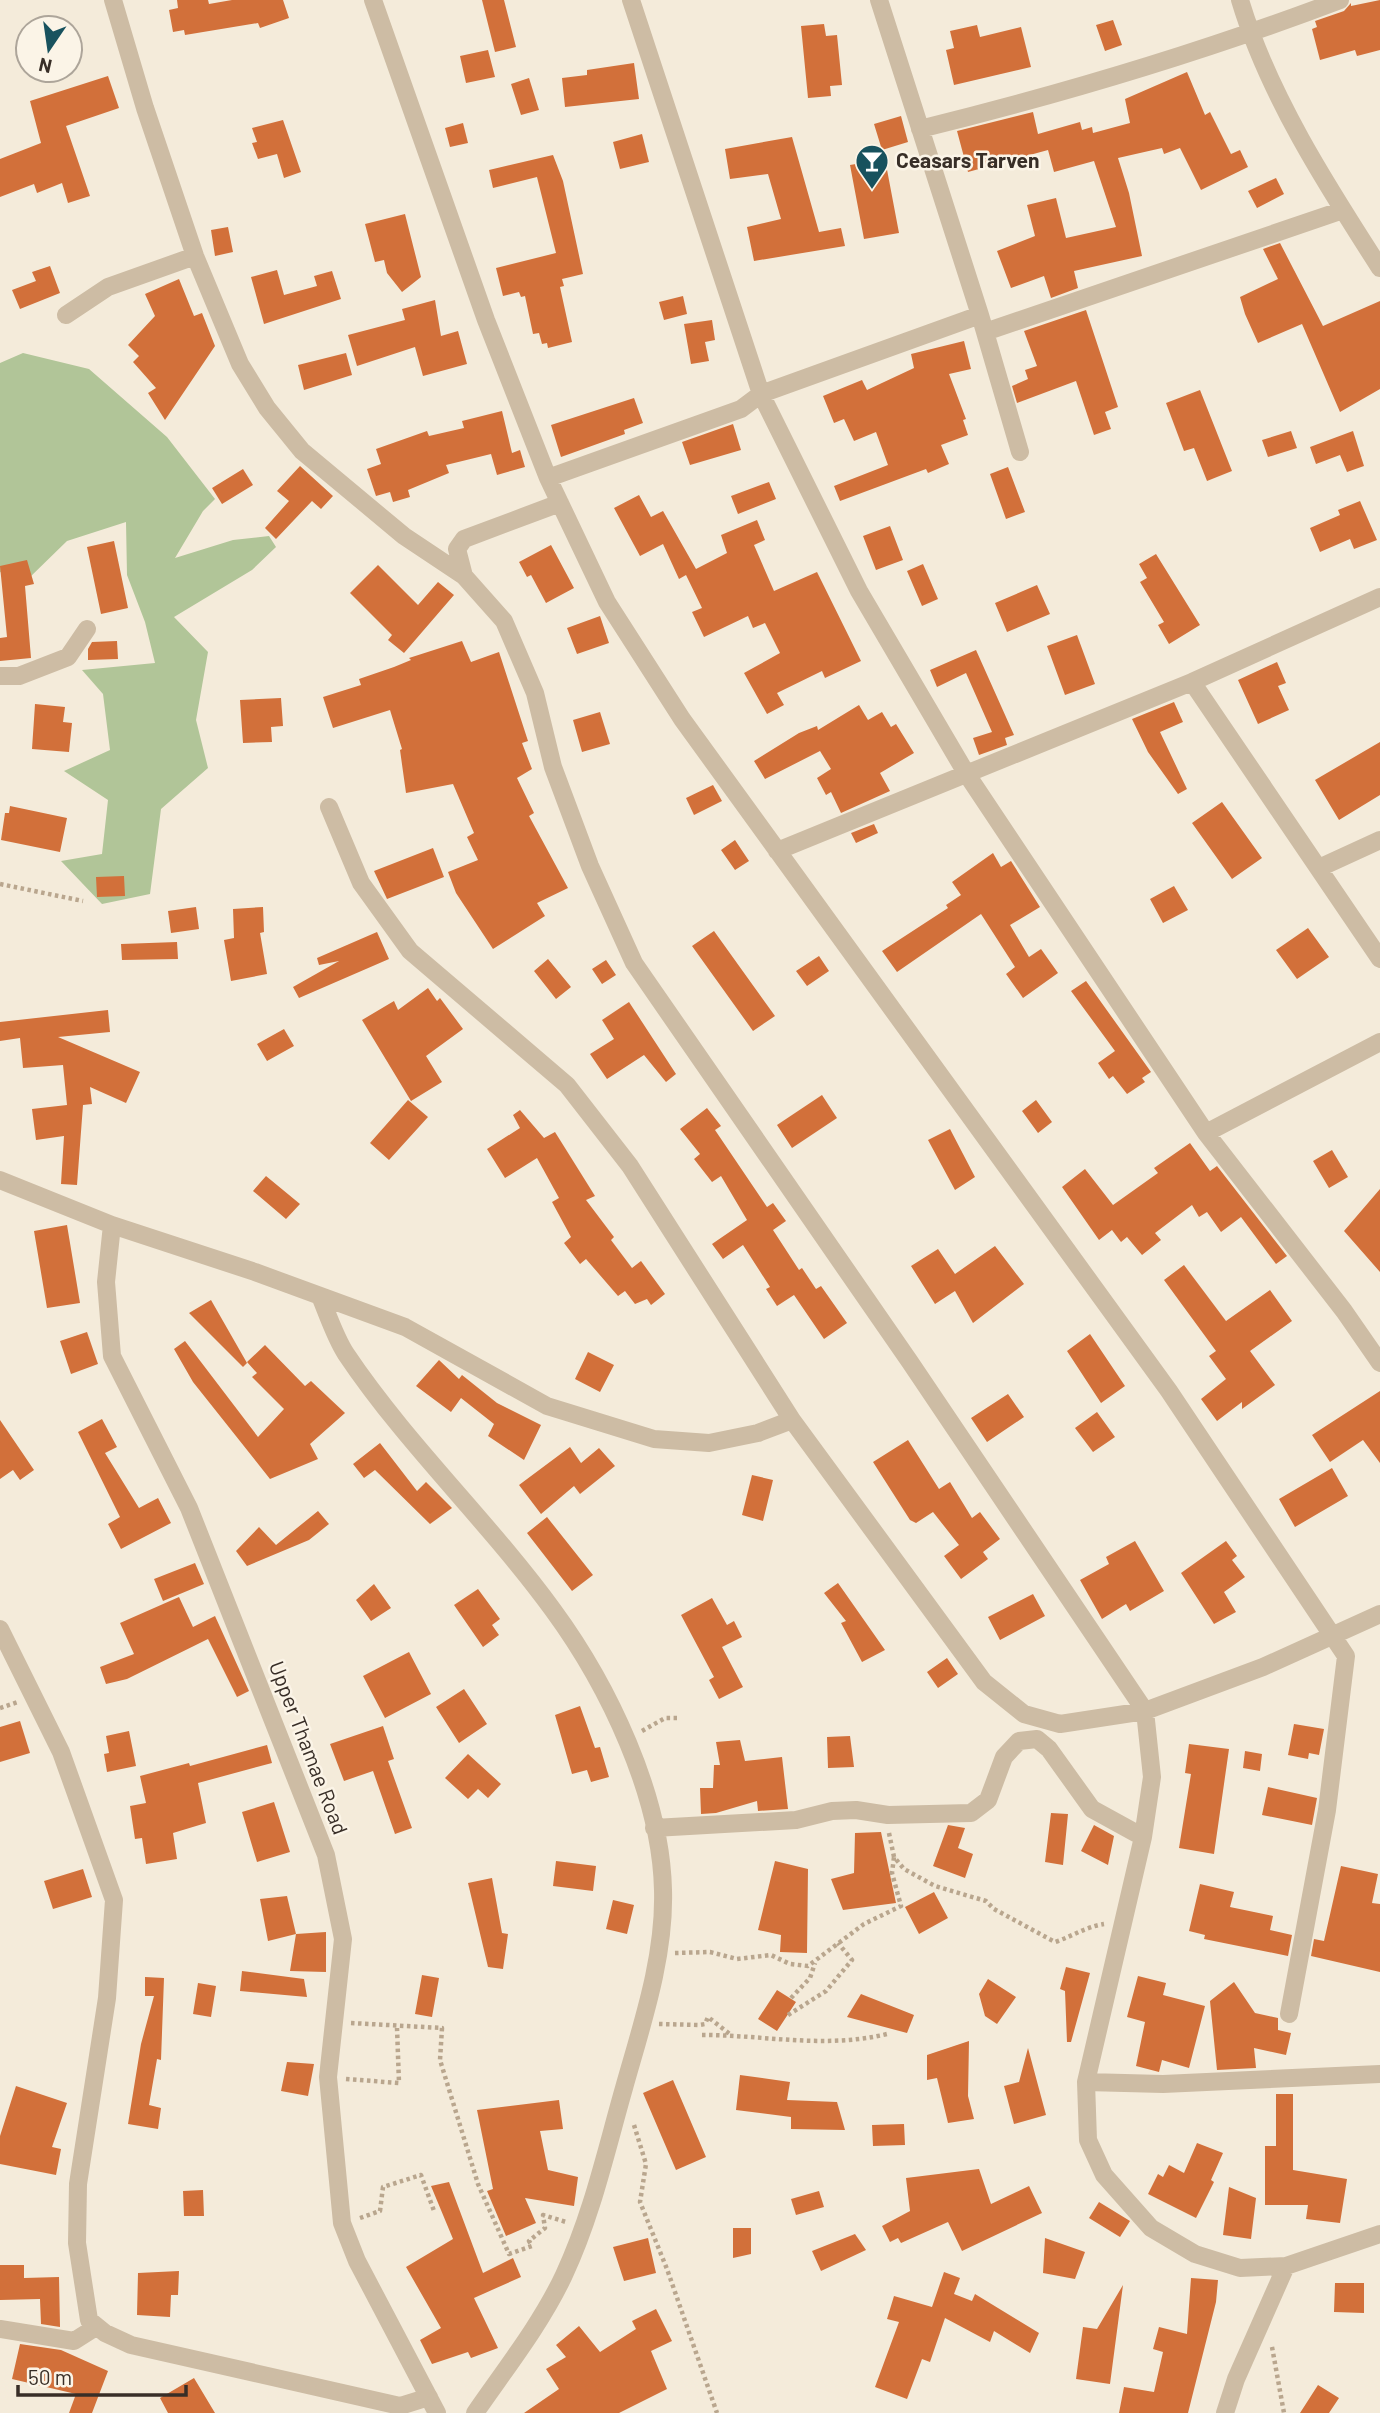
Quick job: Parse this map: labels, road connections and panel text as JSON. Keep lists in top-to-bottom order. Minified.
{"streets":{"street":["Upper Thamae Road"]},"places":{"bar":["Ceasars Tarven"]},"scale_bar":"50 m","north":"bottom"}
